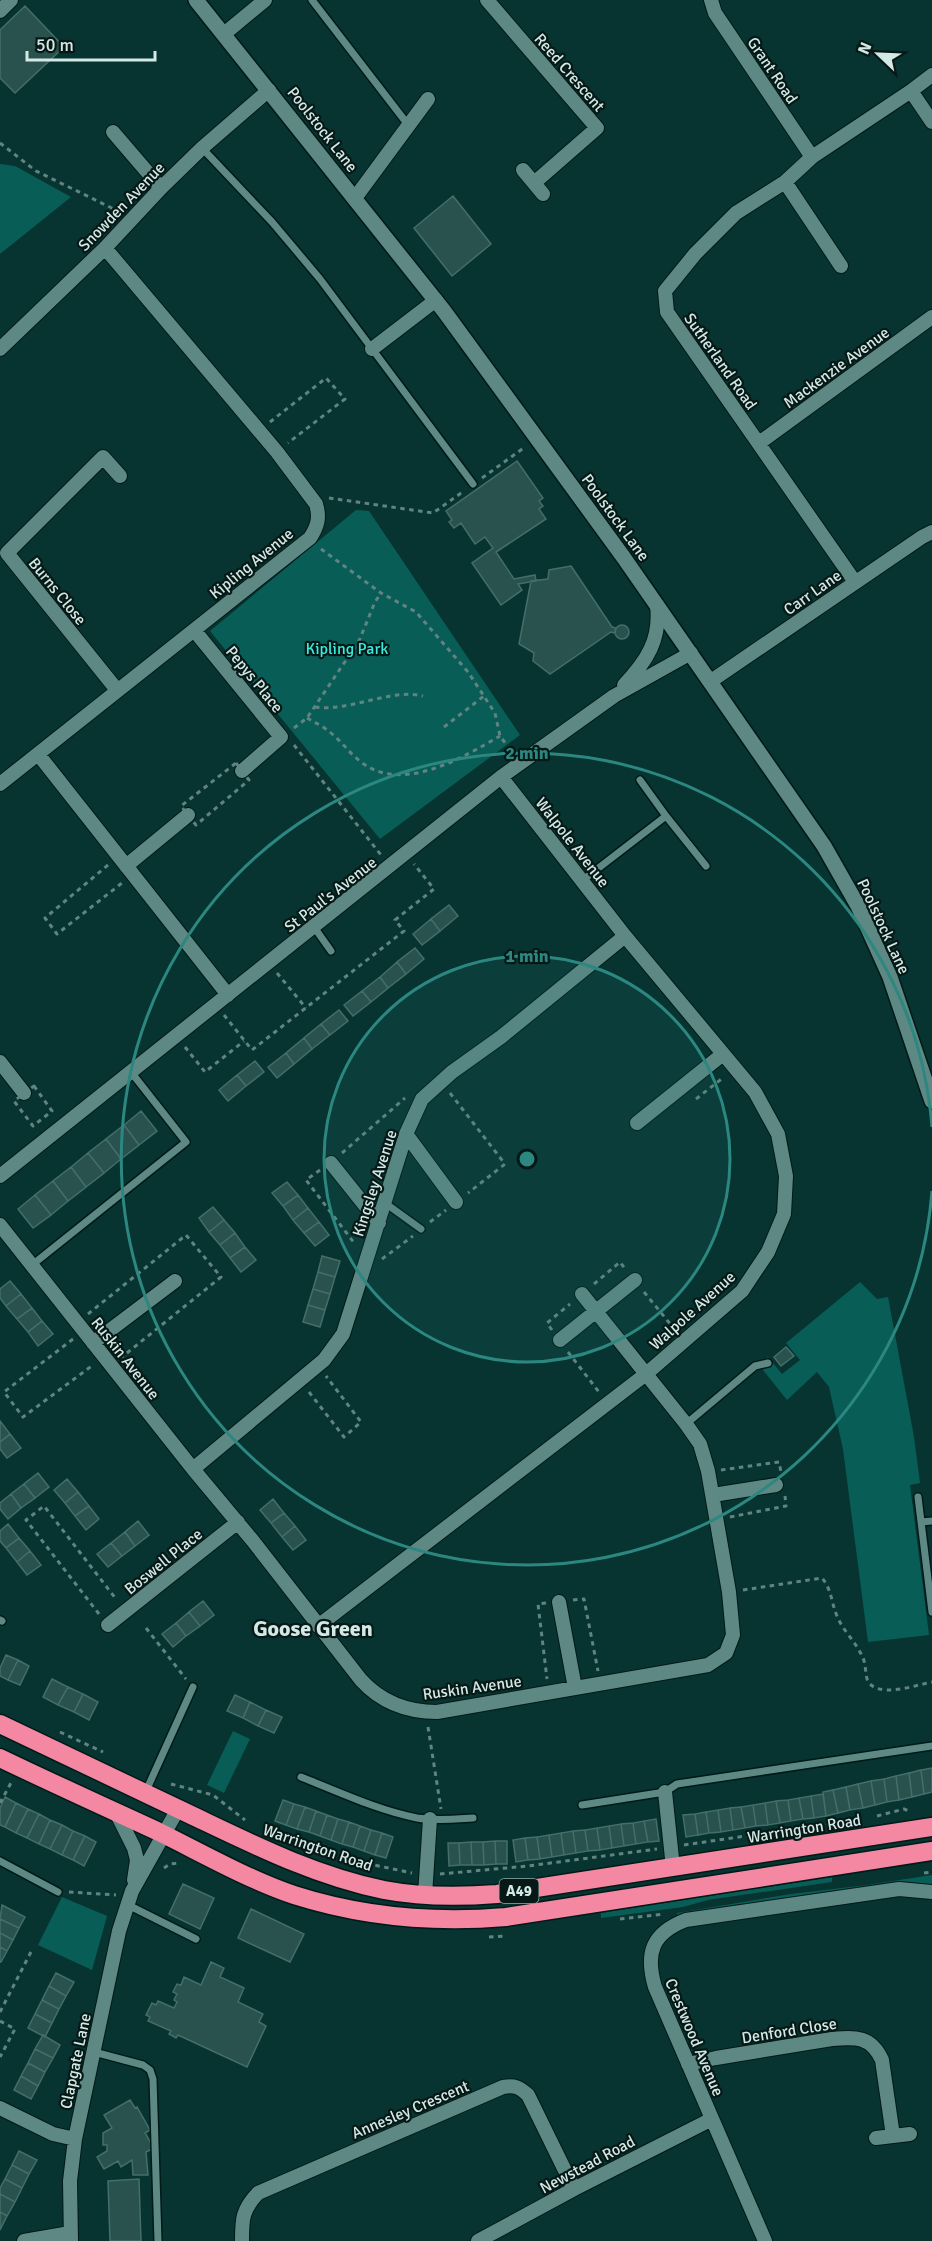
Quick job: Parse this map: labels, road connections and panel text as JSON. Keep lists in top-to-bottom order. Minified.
{"streets":{"highway":["Warrington Road","A49"],"main road":["Poolstock Lane"],"street":["Grant Road","Reed Crescent","Snowden Avenue","Sutherland Road","Mackenzie Avenue","Kipling Avenue","Burns Close","Carr Lane","Pepys Place","Walpole Avenue","St Paul's Avenue","Kingsley Avenue","Ruskin Avenue","Boswell Place","Denford Close","Crestwood Avenue","Clapgate Lane","Annesley Crescent","Newstead Road"]},"crossings":[["Grant Road","Sutherland Road"],["Poolstock Lane","Snowden Avenue"],["Poolstock Lane","Carr Lane"],["Poolstock Lane","St Paul's Avenue"],["Snowden Avenue","Kipling Avenue"],["Sutherland Road","Mackenzie Avenue"],["Sutherland Road","Carr Lane"],["Kipling Avenue","Burns Close"],["Kipling Avenue","Pepys Place"],["Walpole Avenue","St Paul's Avenue"],["Walpole Avenue","Kingsley Avenue"],["Walpole Avenue","Ruskin Avenue"],["Kingsley Avenue","Ruskin Avenue"],["Ruskin Avenue","Boswell Place"],["Warrington Road","Clapgate Lane"],["A49","Clapgate Lane"],["Denford Close","Crestwood Avenue"],["Crestwood Avenue","Newstead Road"],["Annesley Crescent","Newstead Road"]],"districts":["Goose Green"],"parks":["Kipling Park"],"scale_bar":"50 m","north":"top left","rings":["2 min","1 min"]}
